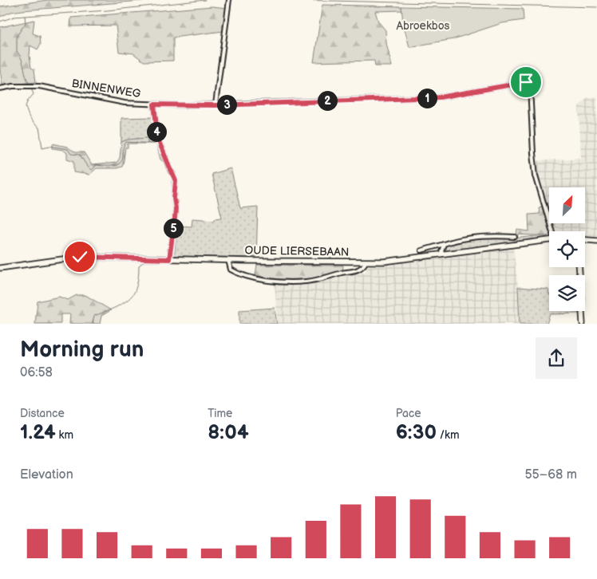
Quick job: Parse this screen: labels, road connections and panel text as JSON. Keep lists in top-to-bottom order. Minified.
{"streets":{"main road":["OUDE LIERSEBAAN"],"street":["BINNENWEG"]},"parks":["Abroekbos"],"north":"top right","page":{"pins":["1","2","3","4","5"],"heading":["Morning run","06:58"],"stats":[["Distance","1.24 km"],["Time","8:04"],["Pace","6:30 /km"]],"chart":["Elevation","55–68 m"]}}
